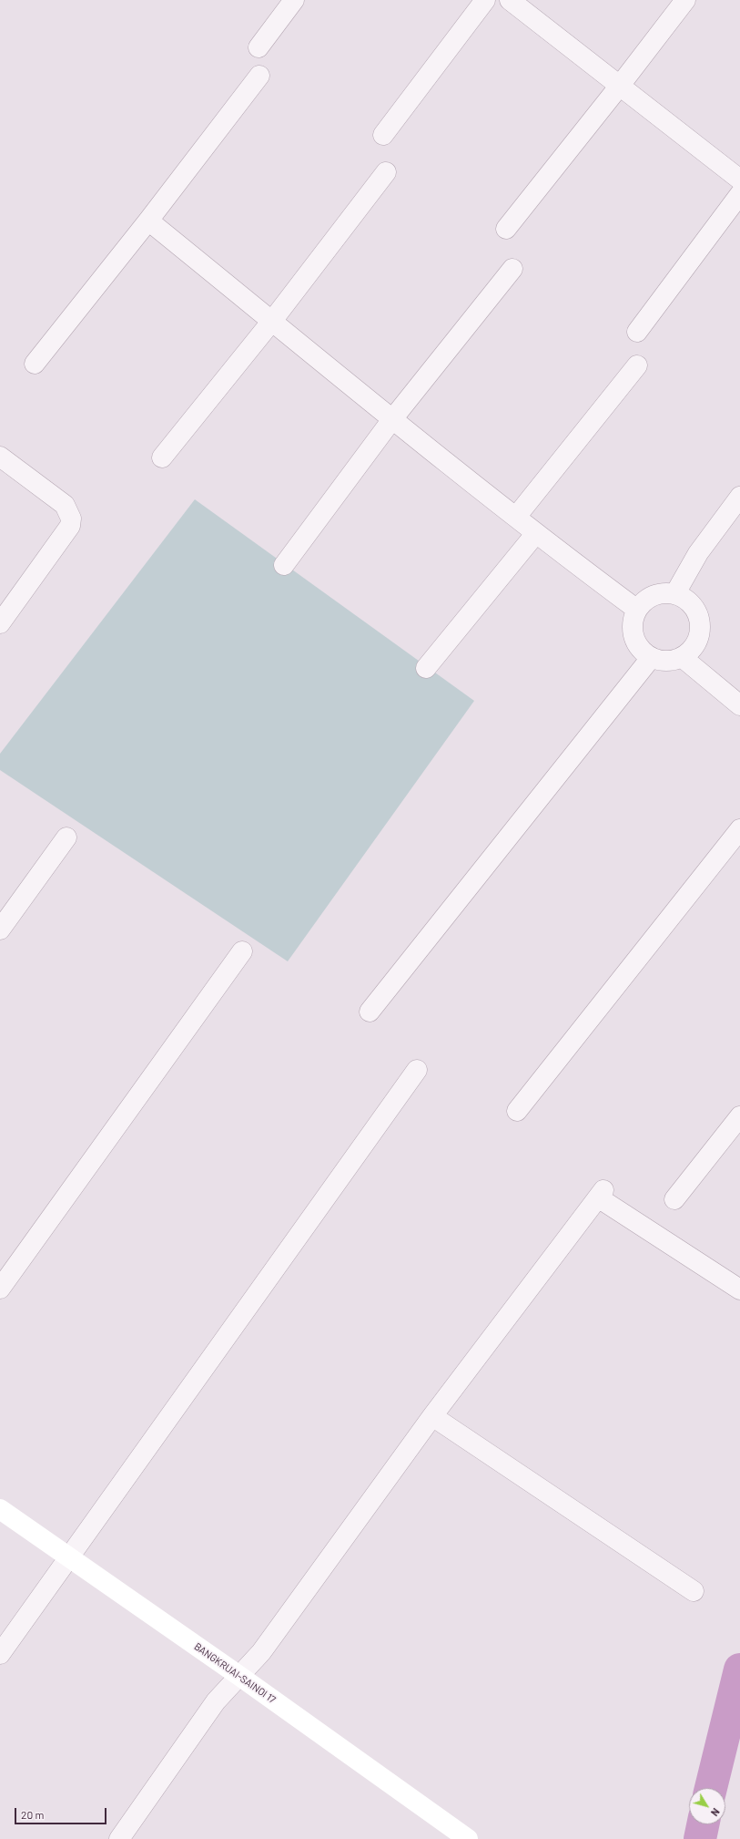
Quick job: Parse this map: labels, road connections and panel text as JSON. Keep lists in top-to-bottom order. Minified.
{"streets":{"street":["BANGKRUAI-SAINOI 17"]},"scale_bar":"20 m","north":"bottom right"}
